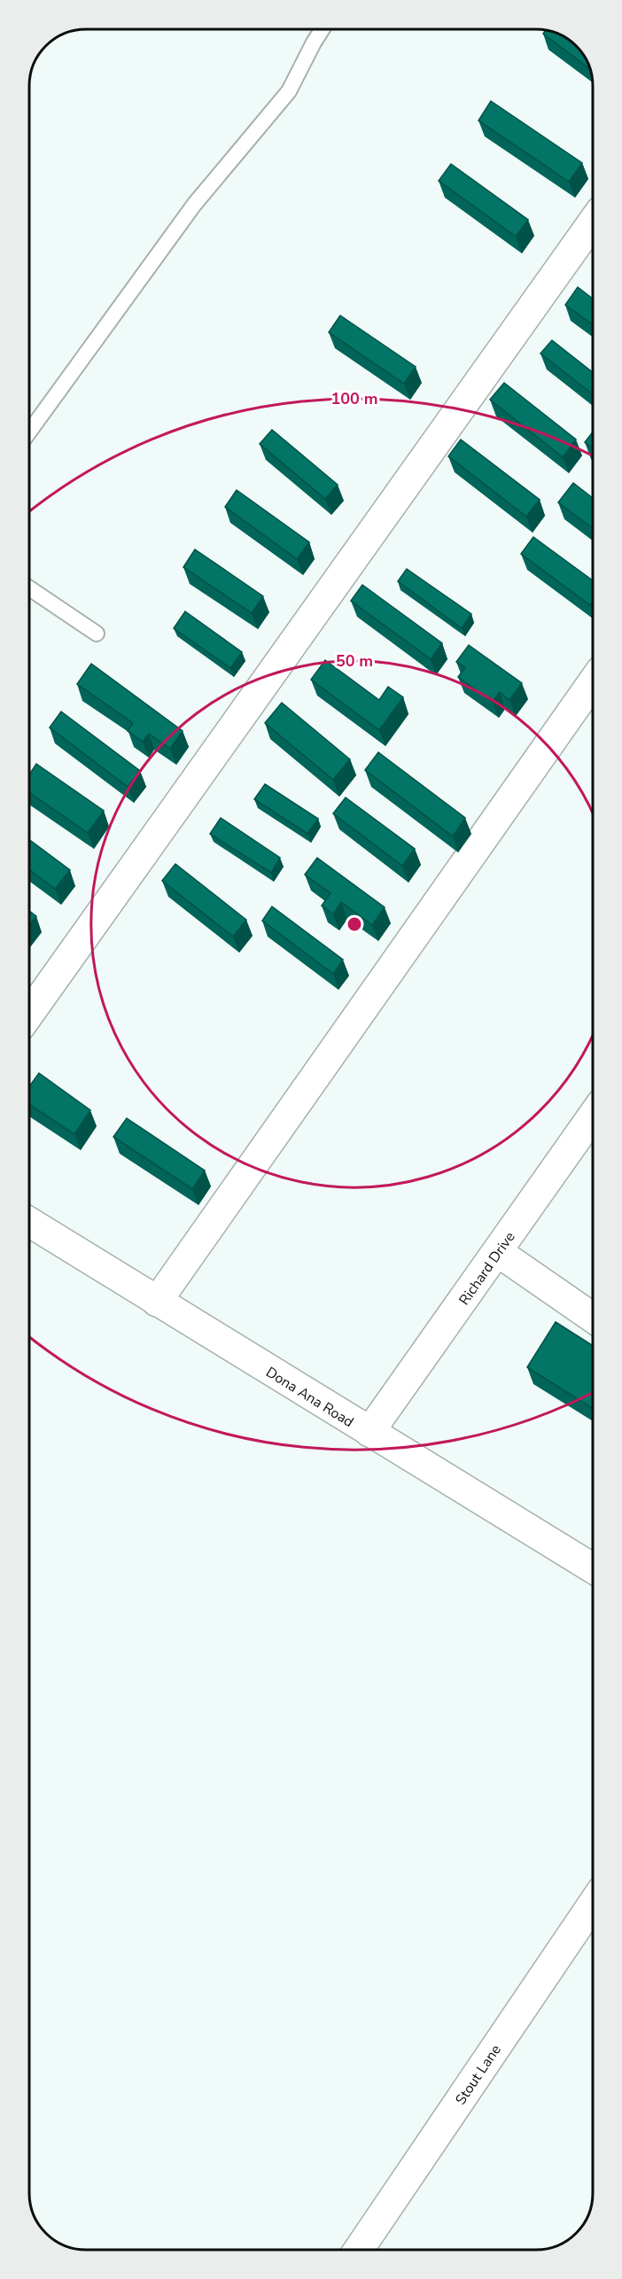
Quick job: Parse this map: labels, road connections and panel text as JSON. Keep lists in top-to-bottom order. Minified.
{"streets":{"street":["Richard Drive","Dona Ana Road","Stout Lane"]},"crossings":[["Richard Drive","Dona Ana Road"]],"rings":["100 m","50 m"]}
